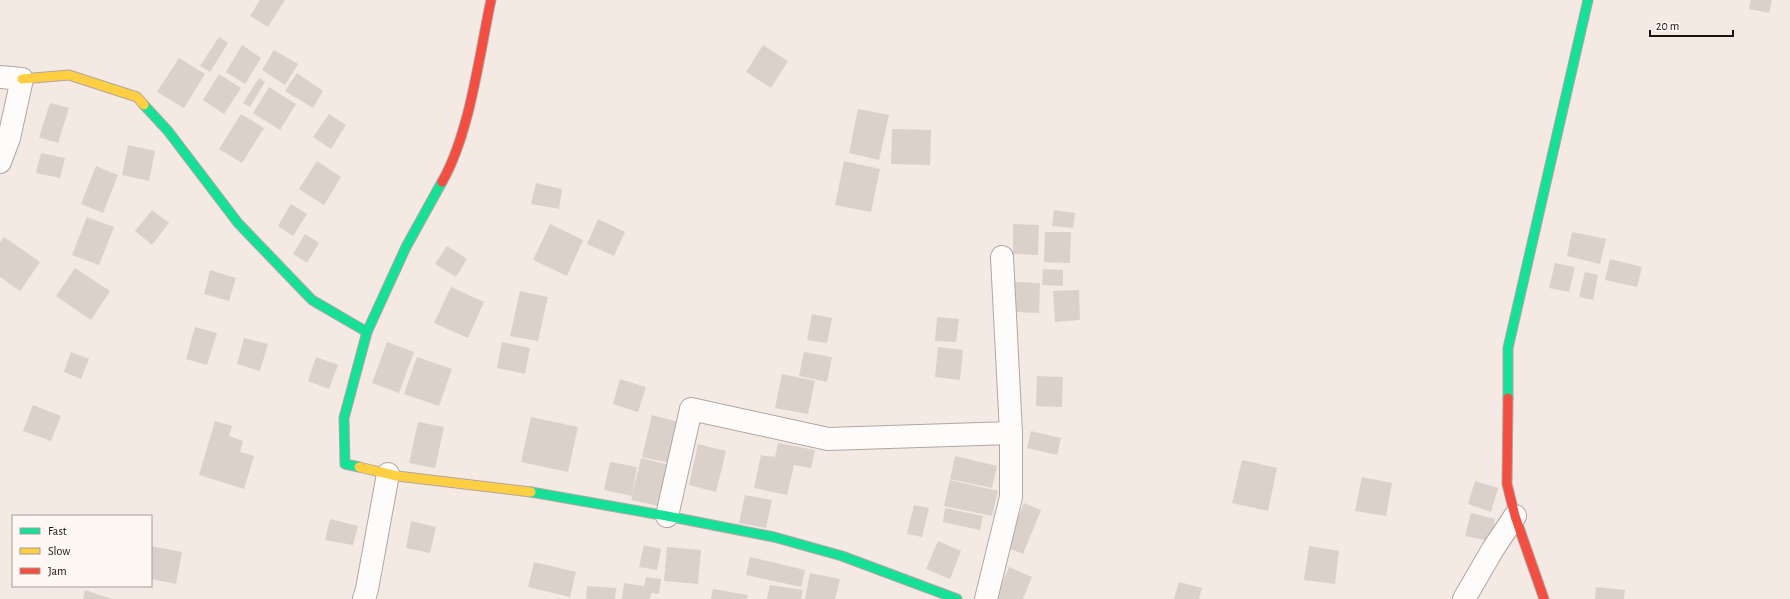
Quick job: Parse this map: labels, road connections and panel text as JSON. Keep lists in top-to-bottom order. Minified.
{"legend":["Fast","Slow","Jam"],"scale_bar":"20 m"}
